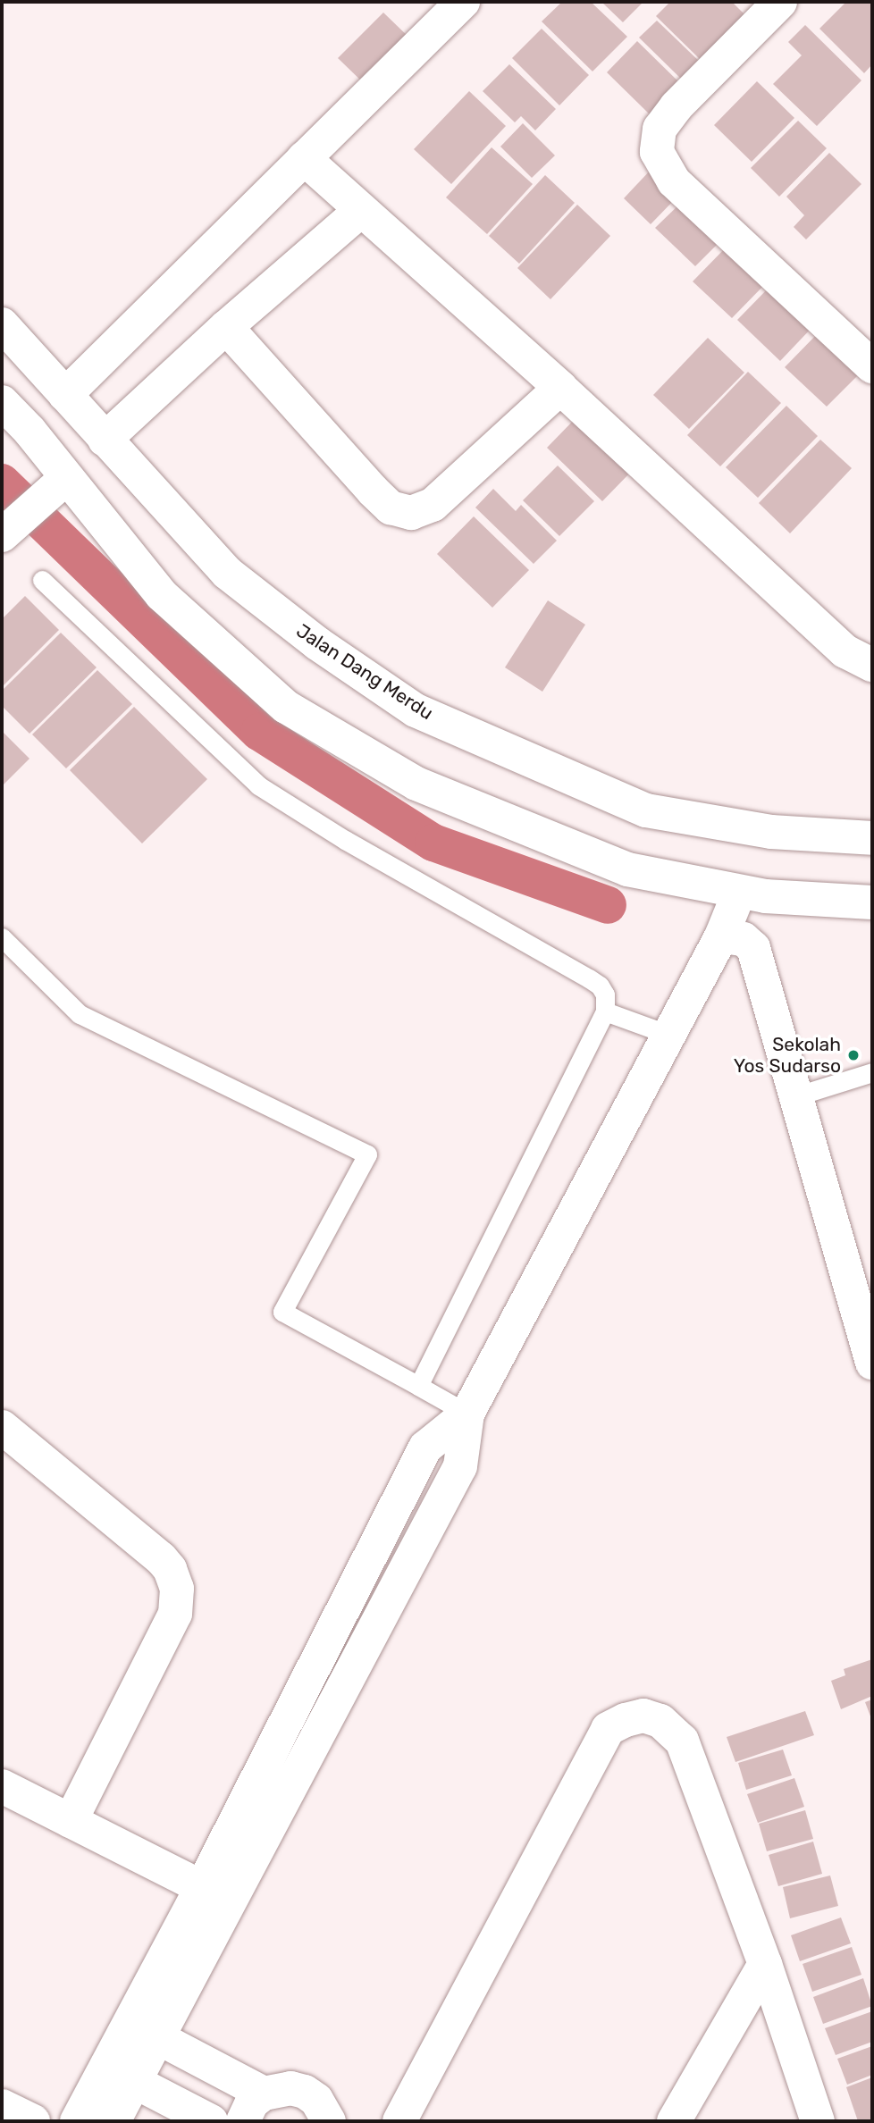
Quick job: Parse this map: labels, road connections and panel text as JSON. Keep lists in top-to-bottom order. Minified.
{"streets":{"street":["Jalan Dang Merdu"]},"places":["Sekolah Yos Sudarso"]}
